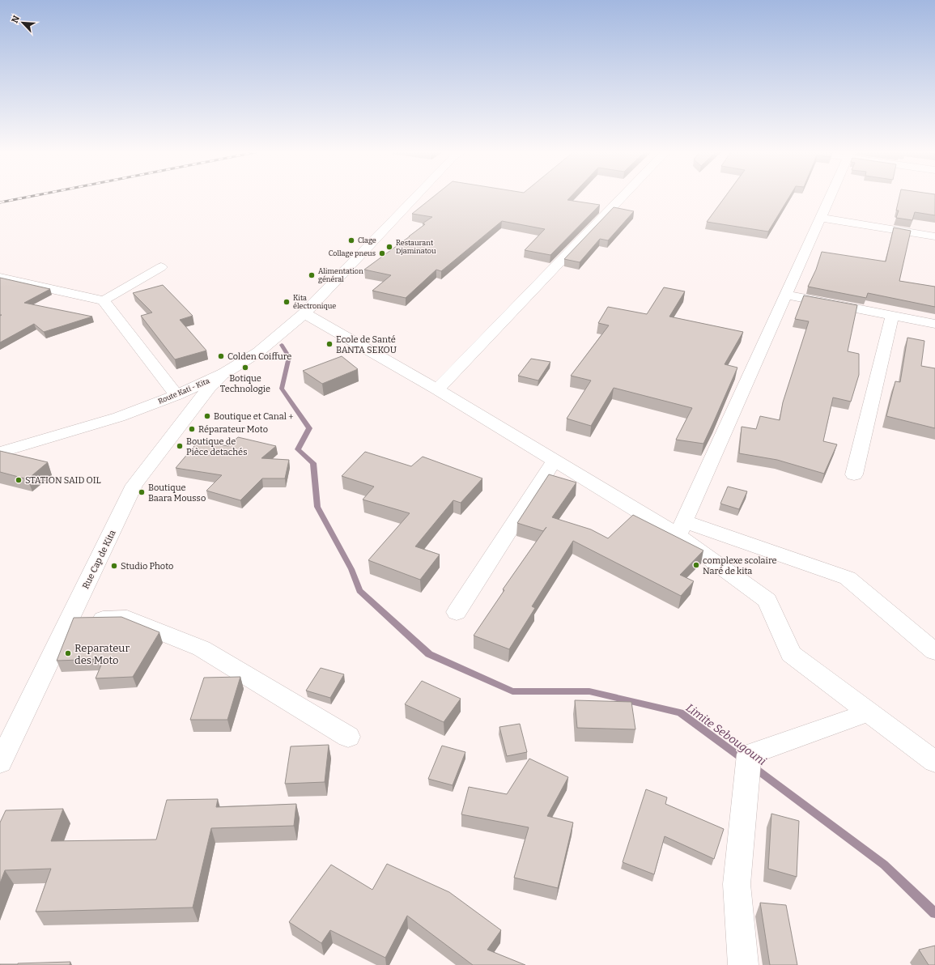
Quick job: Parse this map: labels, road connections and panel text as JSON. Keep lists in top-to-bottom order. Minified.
{"streets":{"street":["Route Kati - Kita","Rue Cap de Kita"]},"crossings":[["Route Kati - Kita","Rue Cap de Kita"]],"water":["Limite Sebougouni"],"places":["Clage","Restaurant Djaminatou","Collage pneus","Alimentation général","Kita électronique","Ecole de Santé BANTA SEKOU","Colden Coiffure","Botique Technologie","Boutique et Canal +","Réparateur Moto","Boutique de Pièce detachés","STATION SAID OIL","Boutique Baara Mousso","complexe scolaire Naré de kita","Studio Photo","Reparateur des Moto"],"north":"top left"}
